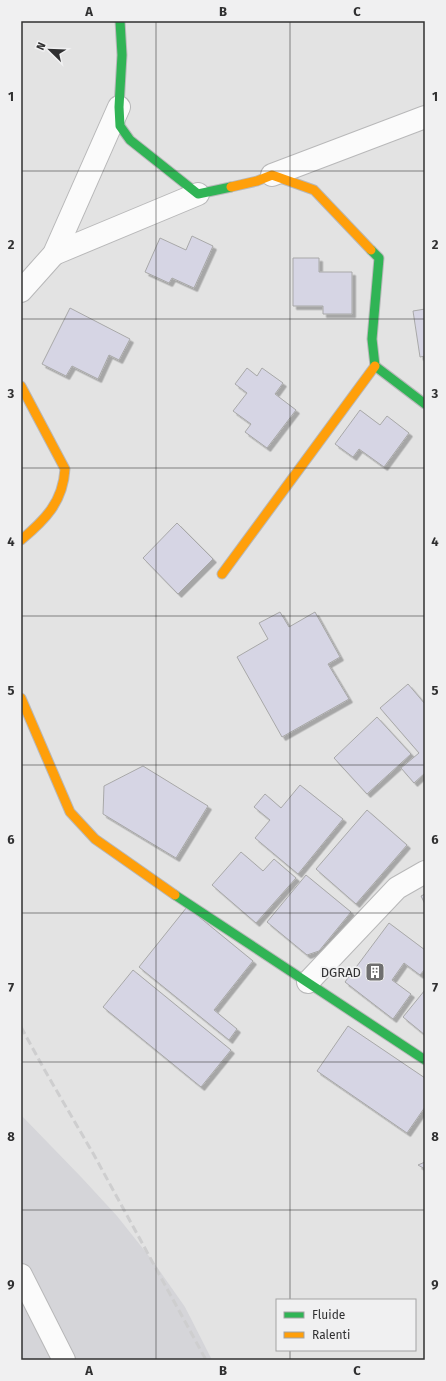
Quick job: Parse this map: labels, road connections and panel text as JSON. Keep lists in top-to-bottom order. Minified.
{"places":{"building":["DGRAD"]},"legend":["Fluide","Ralenti"],"north":"top left","grid":{"columns":["A","B","C"],"rows":["1","2","3","4","5","6","7","8","9"]}}
